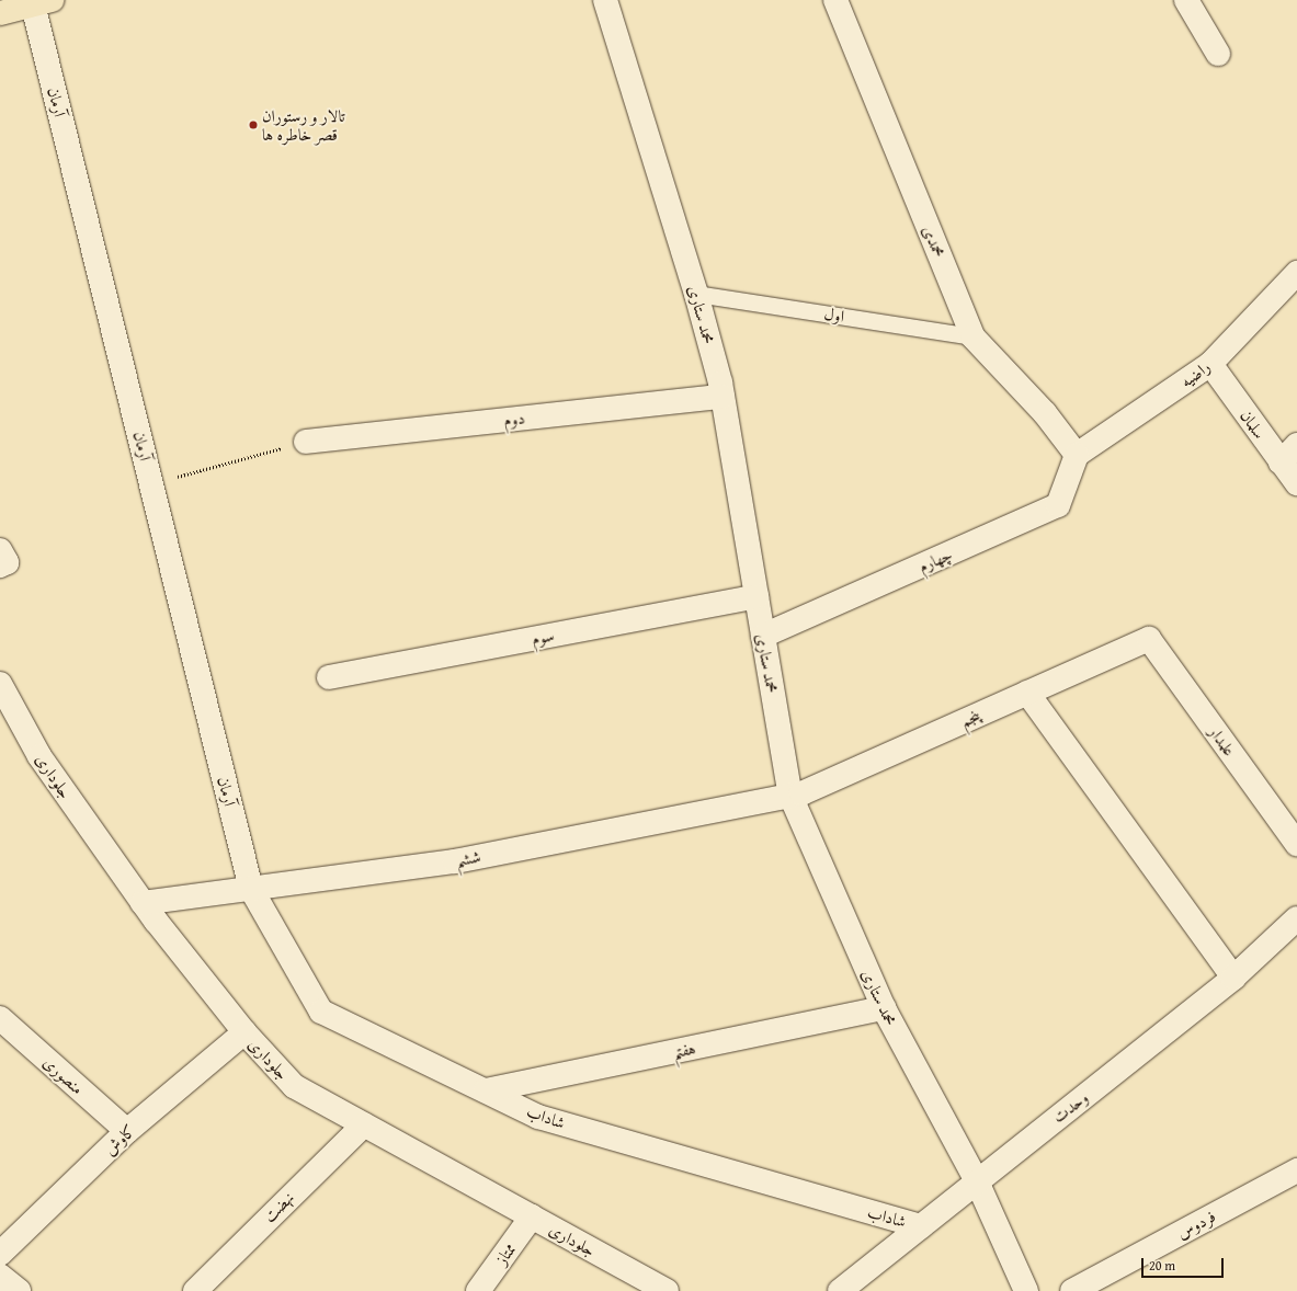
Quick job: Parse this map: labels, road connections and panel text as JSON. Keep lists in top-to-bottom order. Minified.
{"streets":{"street":["آرمان","محمدی","محمد ستاری","راضیه","دوم","سلمان","چهارم","سوم","پنجم","علمدار","جلوداری","ششم","هفتم","منصوری","وحدت","شاداب","کاوش","نهضت","فردوس","ممتاز"],"lane":["اول"]},"crossings":[["آرمان","ششم"],["آرمان","شاداب"],["محمدی","اول"],["محمدی","راضیه"],["محمدی","چهارم"],["محمد ستاری","اول"],["محمد ستاری","دوم"],["محمد ستاری","چهارم"],["محمد ستاری","سوم"],["محمد ستاری","پنجم"],["محمد ستاری","ششم"],["محمد ستاری","هفتم"],["محمد ستاری","وحدت"],["راضیه","سلمان"],["راضیه","چهارم"],["پنجم","علمدار"],["پنجم","ششم"],["جلوداری","ششم"],["جلوداری","کاوش"],["جلوداری","نهضت"],["جلوداری","ممتاز"],["ششم","شاداب"],["هفتم","شاداب"],["منصوری","کاوش"],["وحدت","شاداب"]],"places":["تالار و رستوران قصر خاطره ها"],"scale_bar":"20 m"}
